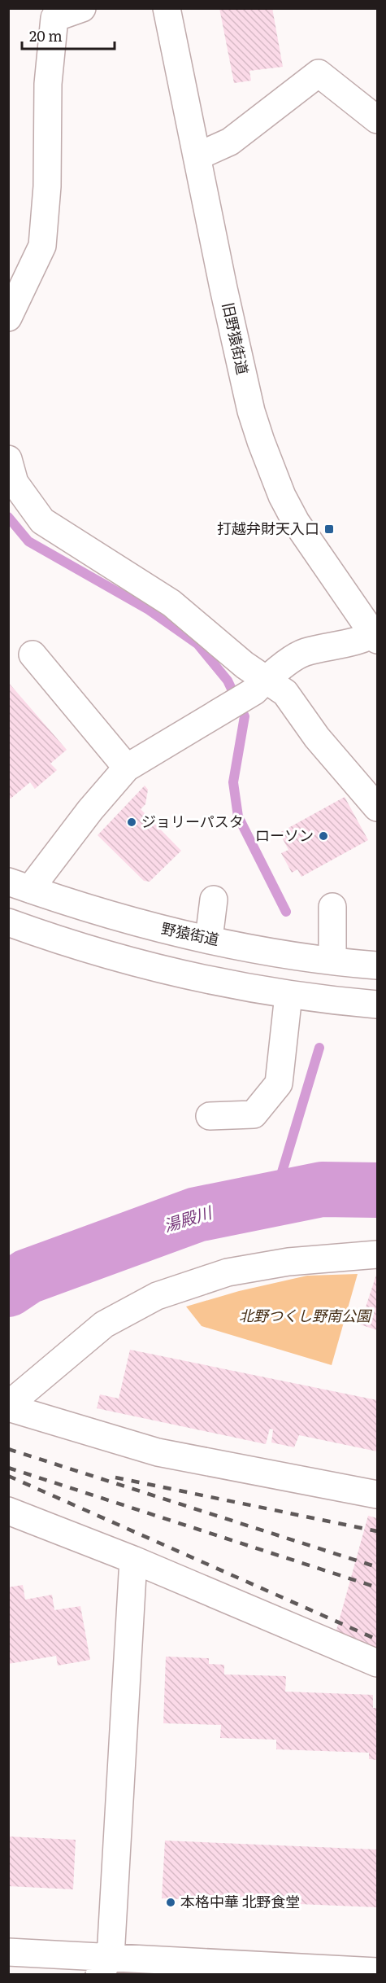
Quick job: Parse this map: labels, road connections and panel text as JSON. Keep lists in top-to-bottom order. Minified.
{"streets":{"street":["旧野猿街道","野猿街道"]},"water":["湯殿川"],"parks":["北野つくし野南公園"],"places":{"transit":["打越弁財天入口"],"other":["ジョリーパスタ","ローソン","本格中華 北野食堂"]},"scale_bar":"20 m"}
